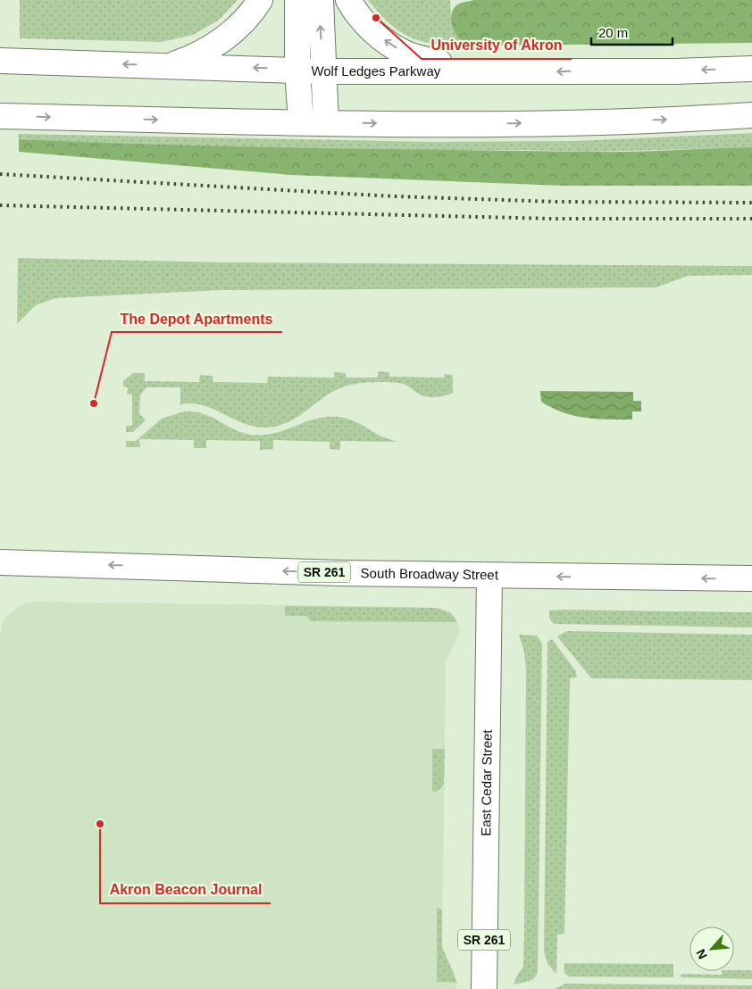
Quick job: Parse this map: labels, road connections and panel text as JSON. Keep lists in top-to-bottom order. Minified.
{"streets":{"main road":["Wolf Ledges Parkway","SR 261","South Broadway Street","East Cedar Street"]},"crossings":[["South Broadway Street","East Cedar Street"]],"one_way":["South Broadway Street"],"places":["University of Akron","The Depot Apartments","Akron Beacon Journal"],"scale_bar":"20 m","north":"bottom left"}
